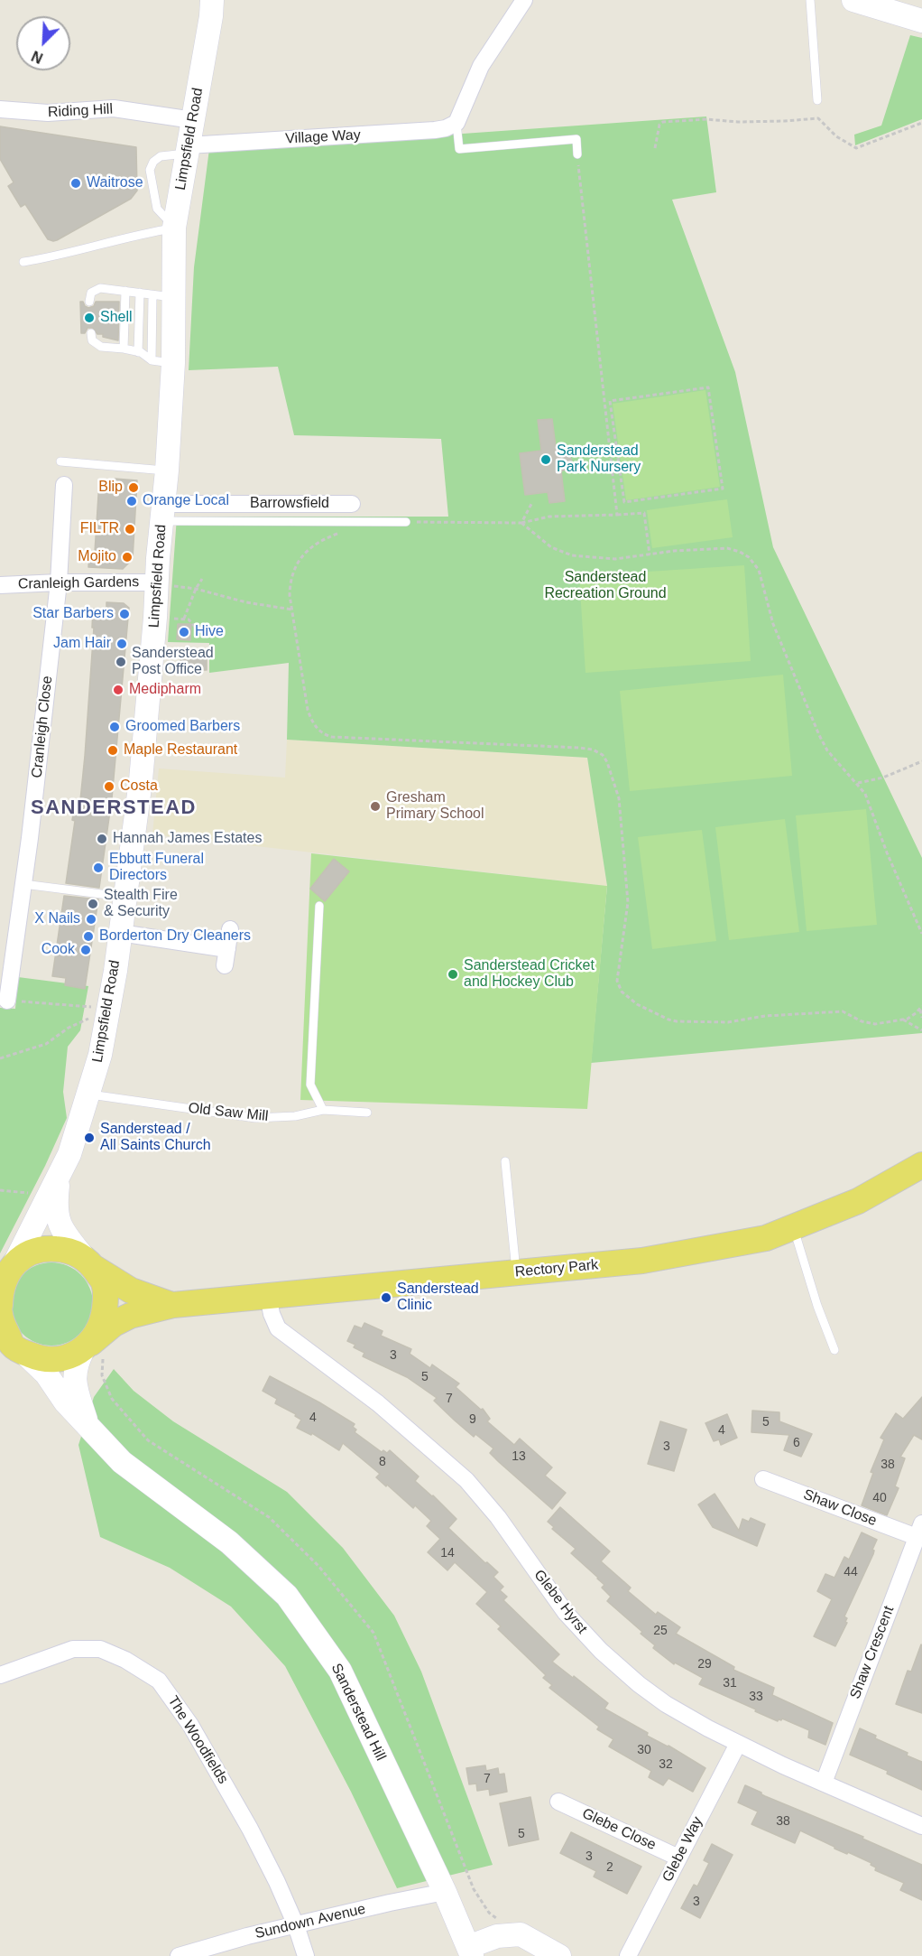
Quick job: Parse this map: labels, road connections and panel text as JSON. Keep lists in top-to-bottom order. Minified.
{"streets":{"main road":["Limpsfield Road","Rectory Park","Sanderstead Hill"],"street":["Riding Hill","Village Way","Barrowsfield","Cranleigh Gardens","Cranleigh Close","Shaw Close","Glebe Hyrst","Shaw Crescent","The Woodfields","Glebe Close","Glebe Way","Sundown Avenue"],"lane":["Old Saw Mill"]},"crossings":[["Riding Hill","Limpsfield Road"],["Village Way","Limpsfield Road"],["Limpsfield Road","Barrowsfield"],["Limpsfield Road","Cranleigh Gardens"],["Limpsfield Road","Old Saw Mill"],["Limpsfield Road","Rectory Park"],["Cranleigh Gardens","Cranleigh Close"],["Rectory Park","Glebe Hyrst"],["Rectory Park","Sanderstead Hill"],["Shaw Close","Shaw Crescent"],["Glebe Hyrst","Shaw Crescent"],["Glebe Hyrst","Glebe Way"],["Sanderstead Hill","Sundown Avenue"],["The Woodfields","Sundown Avenue"],["Glebe Close","Glebe Way"]],"districts":["SANDERSTEAD"],"parks":["Sanderstead Recreation Ground"],"places":["Waitrose","Shell","Sanderstead Park Nursery","Blip","Orange Local","FILTR","Mojito","Star Barbers","Hive","Jam Hair","Sanderstead Post Office","Medipharm","Groomed Barbers","Maple Restaurant","Costa","Gresham Primary School","Hannah James Estates","Ebbutt Funeral Directors","Stealth Fire & Security","X Nails","Borderton Dry Cleaners","Cook","Sanderstead Cricket and Hockey Club","Sanderstead / All Saints Church","Sanderstead Clinic"],"house_numbers":["3","5","7","4","9","5","4","6","3","13","8","38","40","14","44","25","29","31","33","30","32","7","38","5","3","2","3"],"north":"bottom left"}
